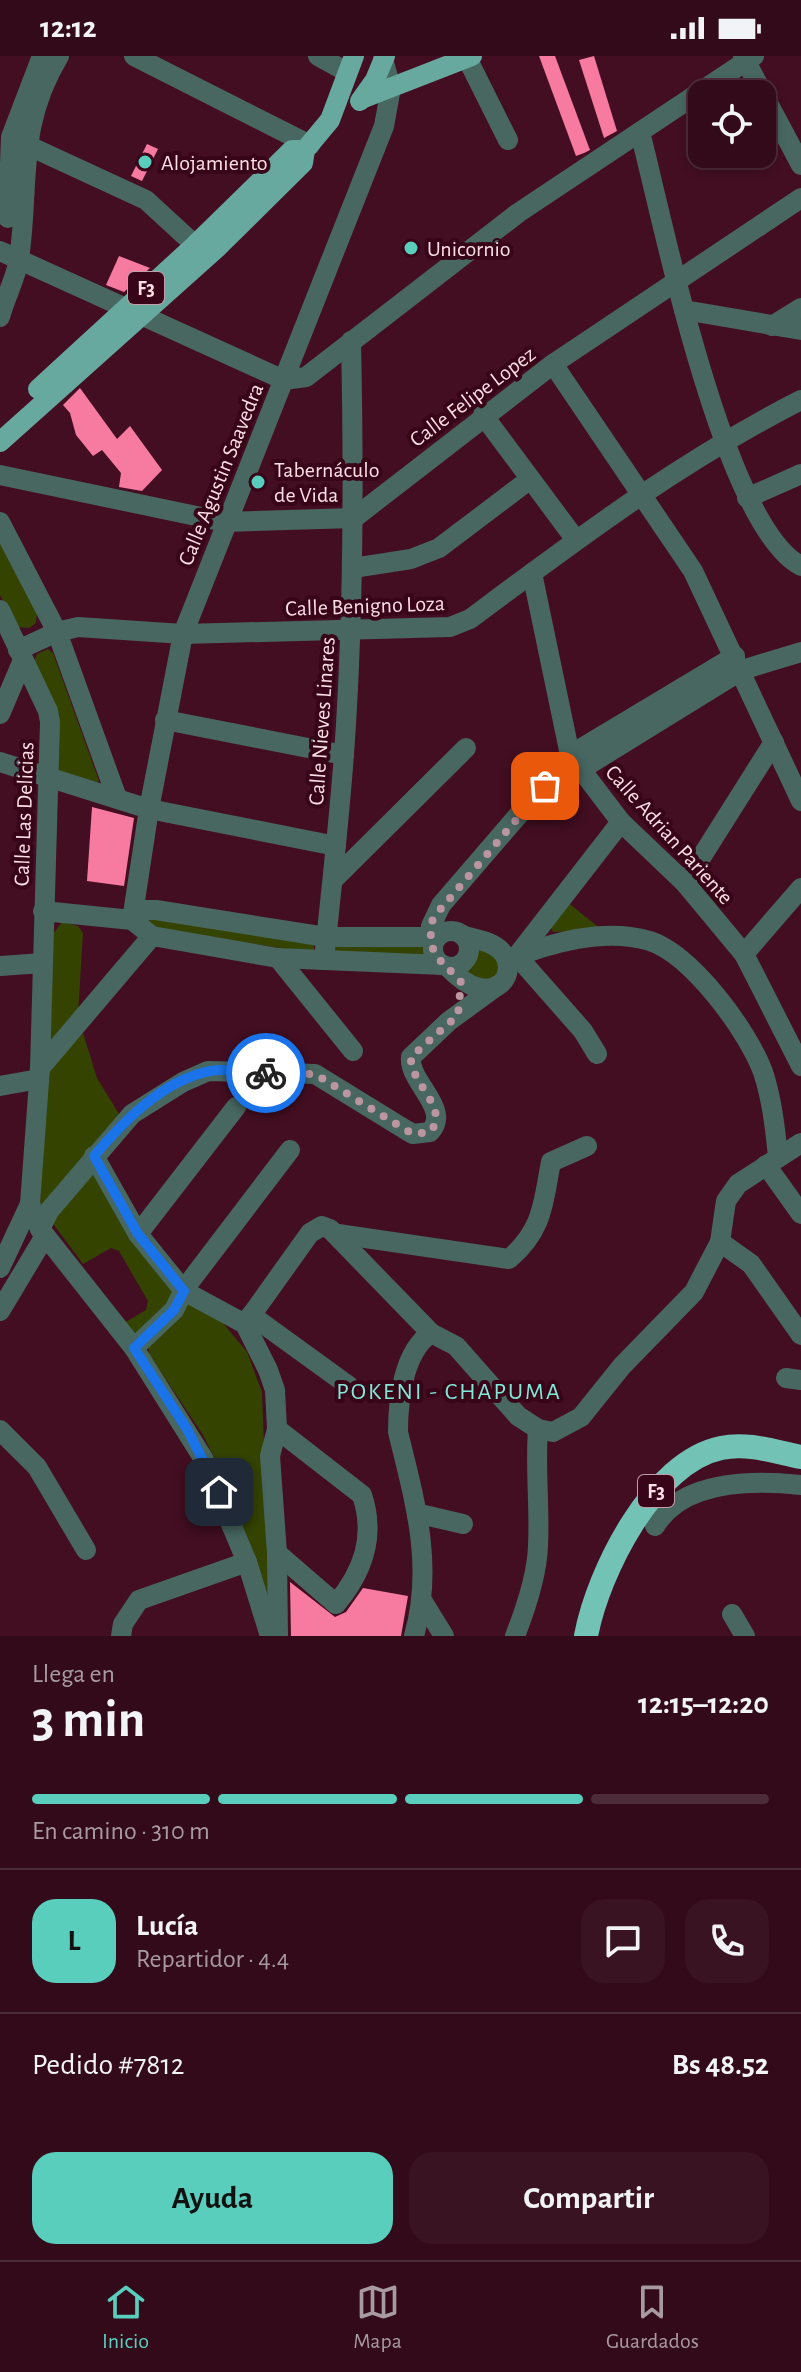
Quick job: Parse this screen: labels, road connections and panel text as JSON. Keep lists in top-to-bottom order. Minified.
{"streets":{"highway":["F3"],"street":["Calle Felipe Lopez","Calle Agustin Saavedra","Calle Benigno Loza","Calle Nieves Linares","Calle Las Delicias","Calle Adrian Pariente"]},"crossings":[["F3","Calle Agustin Saavedra"],["Calle Felipe Lopez","Calle Nieves Linares"],["Calle Agustin Saavedra","Calle Benigno Loza"],["Calle Benigno Loza","Calle Nieves Linares"],["Calle Benigno Loza","Calle Las Delicias"],["Calle Benigno Loza","Calle Adrian Pariente"]],"districts":["POKENI - CHAPUMA"],"places":["Alojamiento","Unicornio","Tabernáculo de Vida"],"page":{"status":"12:12","heading":["3 min","Llega en","12:15–12:20"],"panel":["Lucía","Repartidor · 4.4","Pedido #7812","Bs 48.52"],"bar":"En camino · 310 m","round":"L","buttons":["Ayuda","Compartir"],"tabs":["Inicio","Mapa","Guardados"]}}
